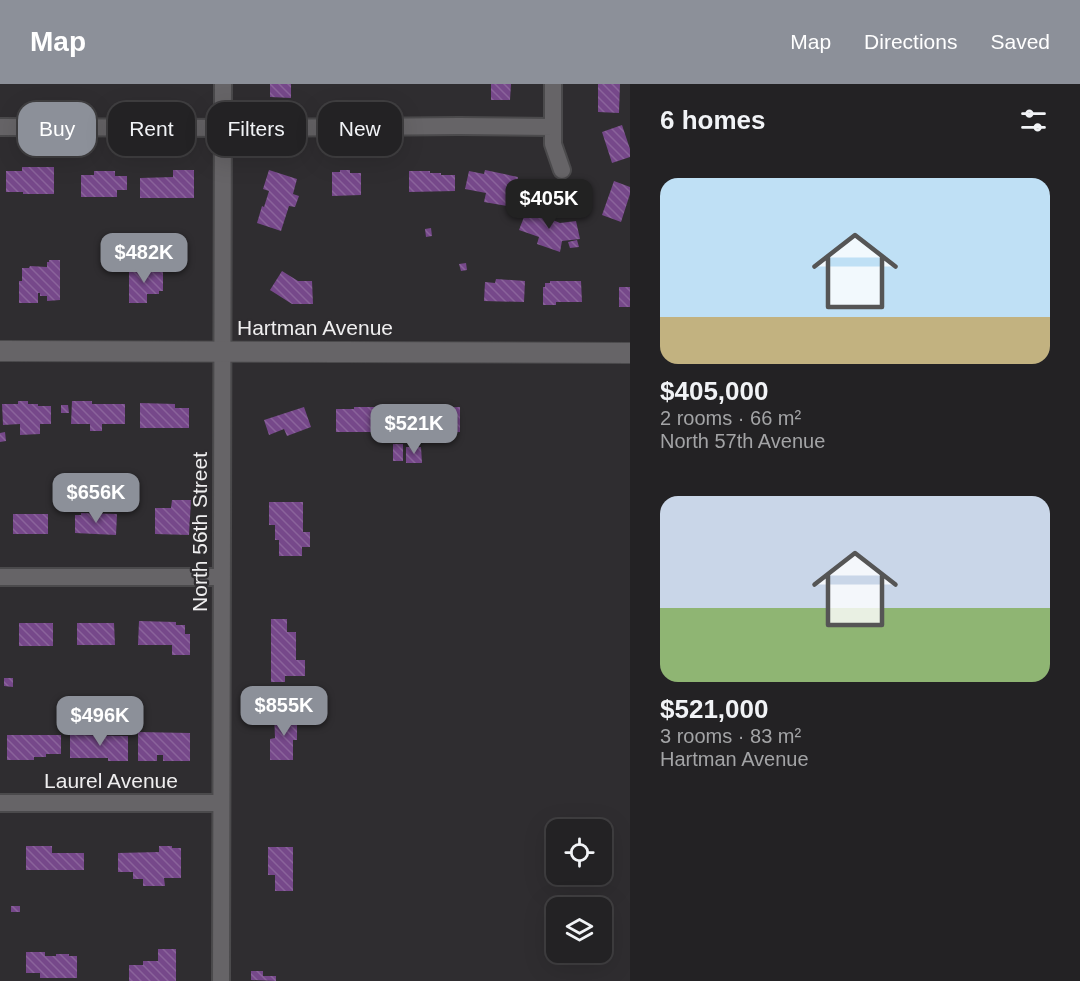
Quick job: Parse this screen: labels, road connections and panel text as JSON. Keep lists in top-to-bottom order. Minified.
{"streets":{"street":["Hartman Avenue","North 56th Street","Laurel Avenue"]},"crossings":[["Hartman Avenue","North 56th Street"],["North 56th Street","Laurel Avenue"]],"page":{"header":"Map","nav":["Map","Directions","Saved"],"heading":"6 homes","chip":["Buy","Rent","Filters","New"],"list":[{"name":"$405,000","note":"2 rooms · 66 m² · North 57th Avenue"},{"name":"$521,000","note":"3 rooms · 83 m² · Hartman Avenue"}],"price":["$405K","$482K","$521K","$656K","$855K","$496K"]}}
